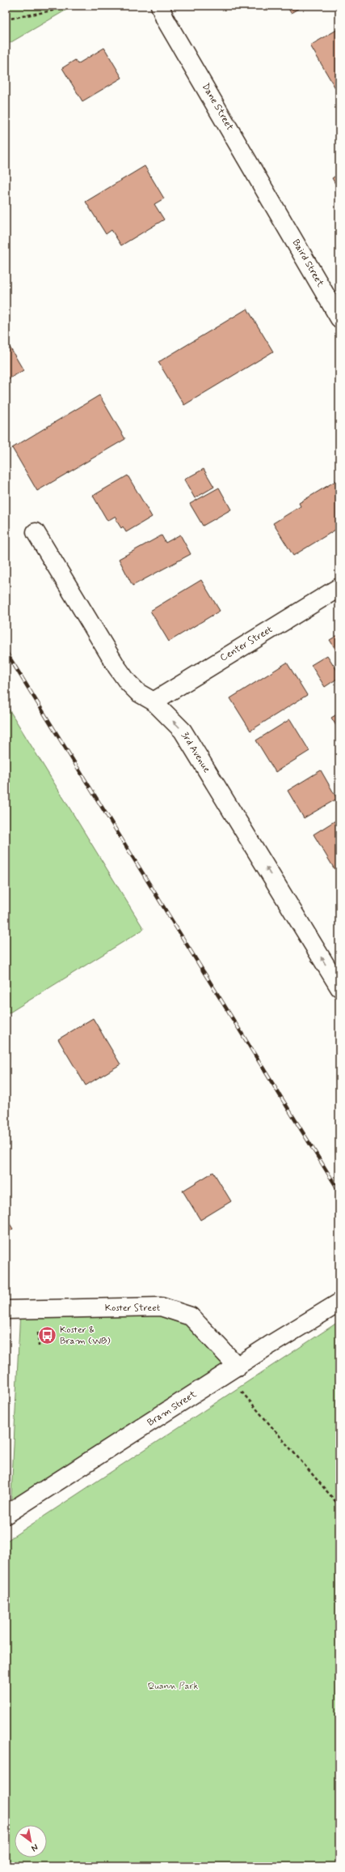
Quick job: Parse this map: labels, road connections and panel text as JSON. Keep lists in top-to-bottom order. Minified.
{"streets":{"street":["Dane Street","Baird Street","Center Street","3rd Avenue","Koster Street","Bram Street"]},"crossings":[["Dane Street","Baird Street"],["Center Street","3rd Avenue"],["Koster Street","Bram Street"]],"one_way":["3rd Avenue"],"parks":["Quann Park"],"places":{"bus stop":["Koster & Bram (WB)"]},"north":"bottom right"}
